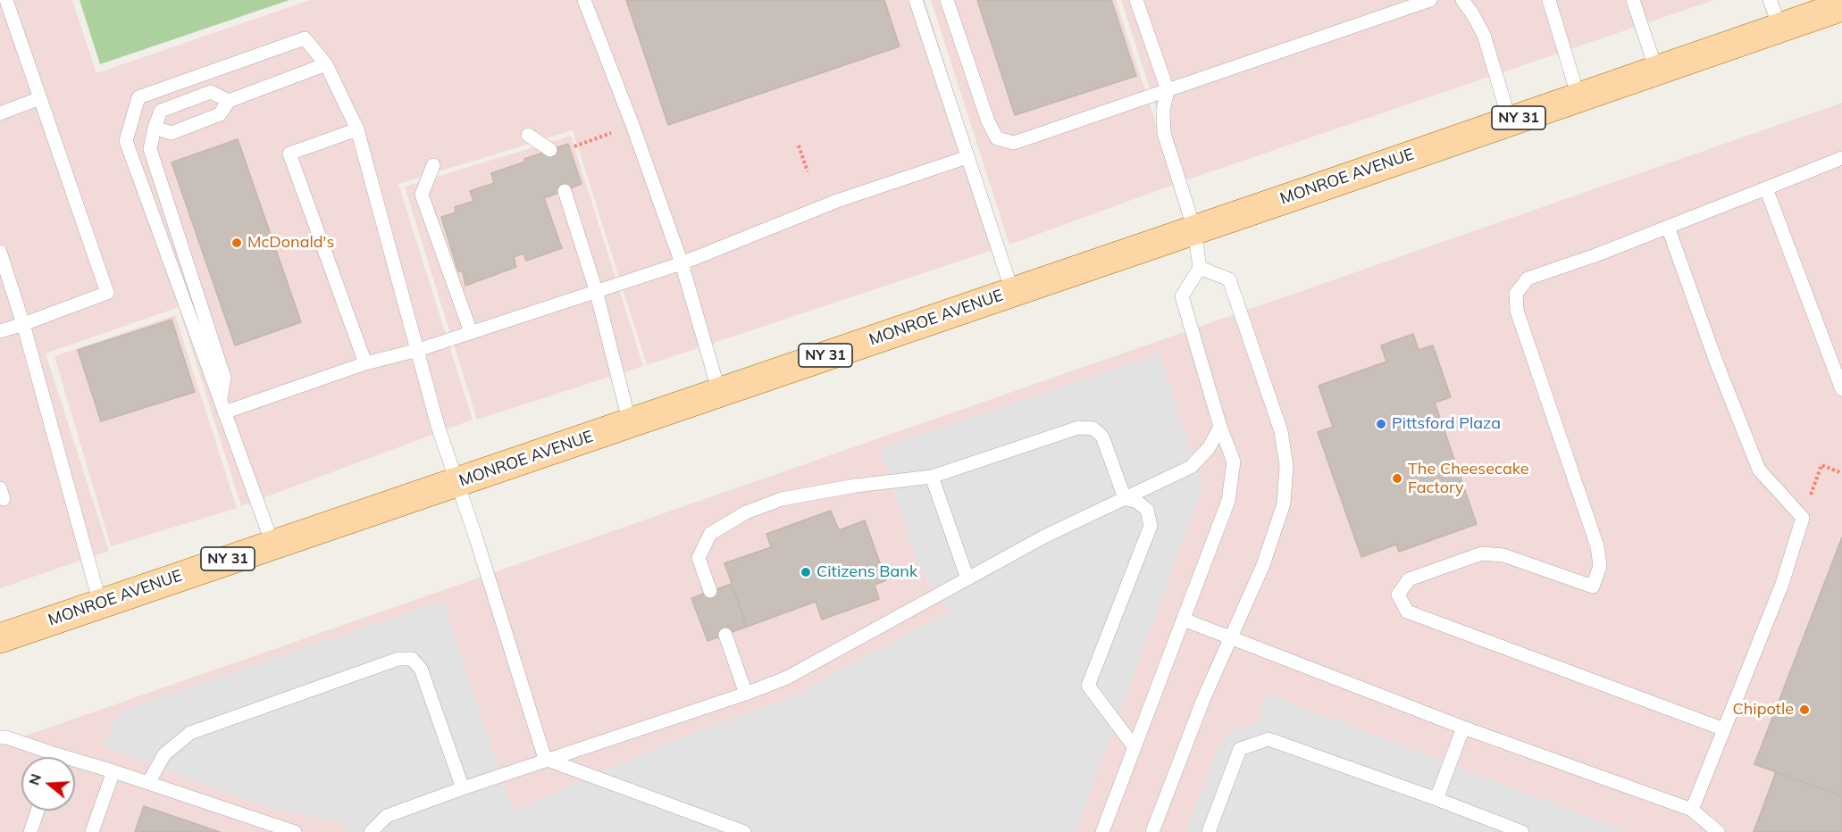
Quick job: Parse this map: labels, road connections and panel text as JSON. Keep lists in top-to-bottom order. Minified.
{"streets":{"main road":["NY 31","MONROE AVENUE"]},"places":["McDonald's","Pittsford Plaza","The Cheesecake Factory","Citizens Bank","Chipotle"],"north":"left"}
